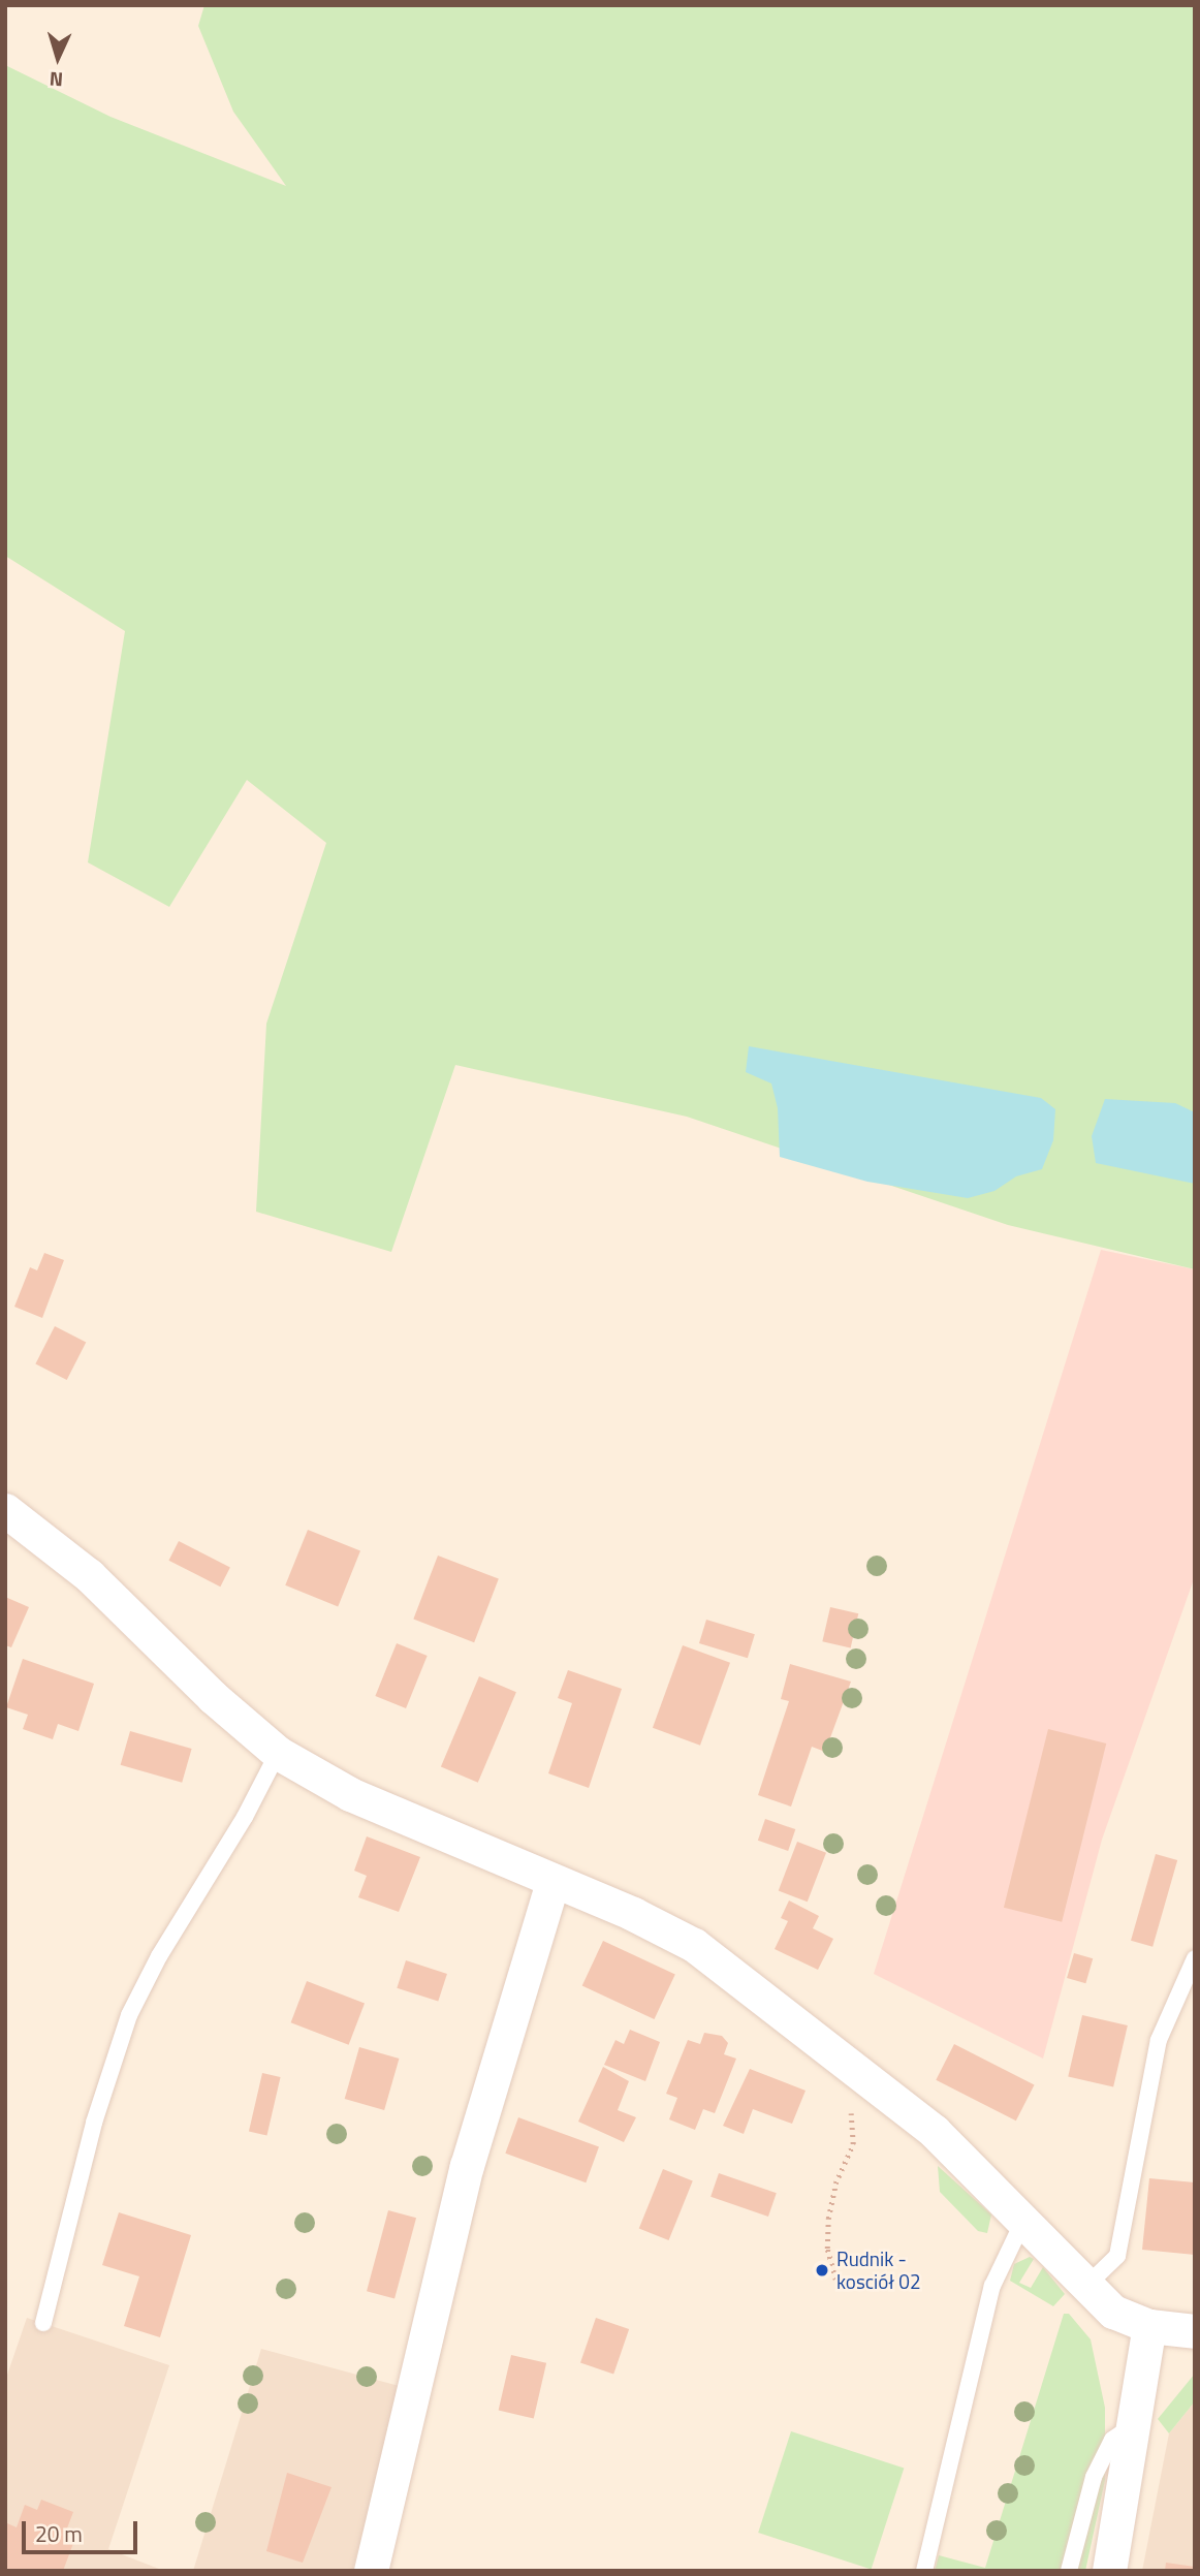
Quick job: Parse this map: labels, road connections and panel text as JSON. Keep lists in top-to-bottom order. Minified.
{"places":["Rudnik - kosciół 02"],"scale_bar":"20 m","north":"bottom"}
